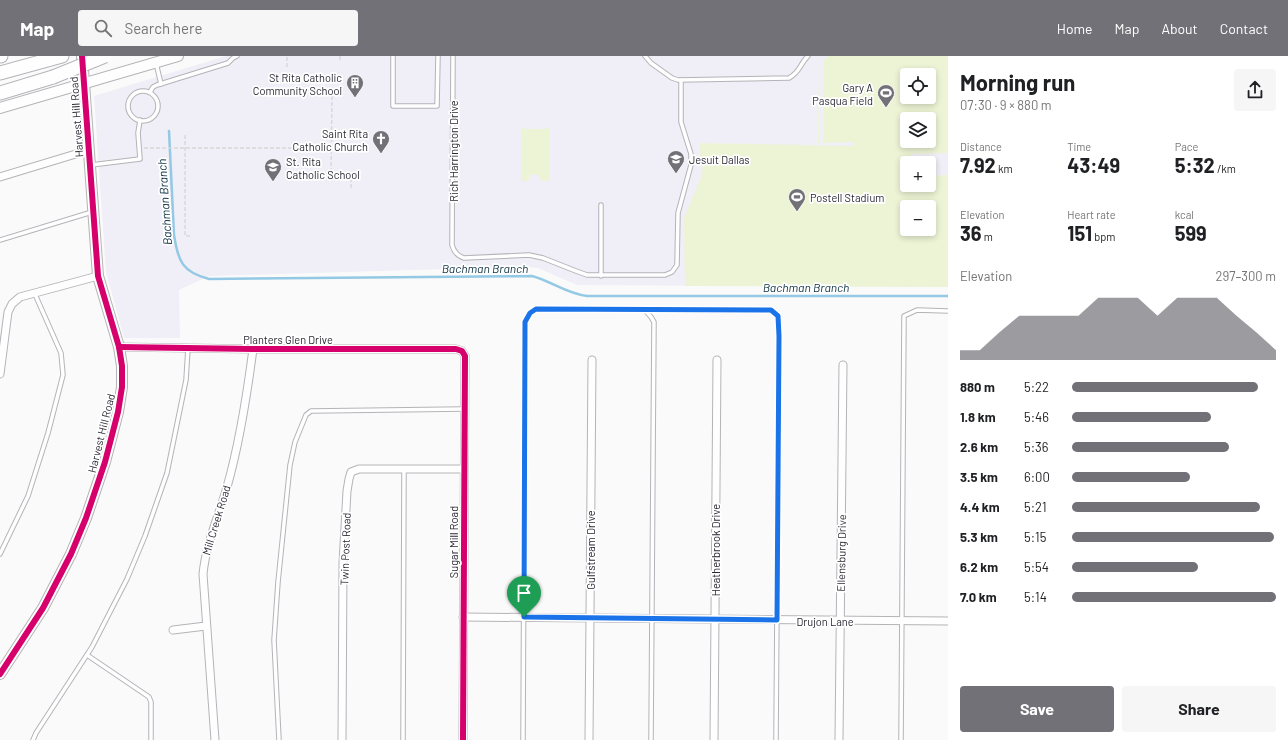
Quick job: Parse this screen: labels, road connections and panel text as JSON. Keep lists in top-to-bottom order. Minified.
{"streets":{"street":["Harvest Hill Road","Planters Glen Drive","Mill Creek Road","Sugar Mill Road","Twin Post Road","Gulfstream Drive","Heatherbrook Drive","Ellensburg Drive","Drujon Lane"],"lane":["Rich Harrington Drive"]},"crossings":[["Harvest Hill Road","Planters Glen Drive"],["Planters Glen Drive","Mill Creek Road"],["Planters Glen Drive","Sugar Mill Road"],["Sugar Mill Road","Twin Post Road"],["Sugar Mill Road","Drujon Lane"],["Gulfstream Drive","Drujon Lane"],["Heatherbrook Drive","Drujon Lane"],["Ellensburg Drive","Drujon Lane"]],"water":["Bachman Branch"],"places":{"building":["St Rita Catholic Community School"],"sports":["Gary A Pasqua Field","Postell Stadium"],"church":["Saint Rita Catholic Church"],"school or university":["Jesuit Dallas","St. Rita Catholic School"]},"page":{"header":"Map","search":"Search here","nav":["Home","Map","About","Contact"],"heading":["Morning run","07:30 · 9 × 880 m"],"map_buttons":["+","−"],"stats":[["Distance","7.92 km"],["Time","43:49"],["Pace","5:32 /km"],["Elevation","36 m"],["Heart rate","151 bpm"],["kcal","599"]],"chart":["Elevation","297–300 m"],"list":[{"name":"880 m","note":"5:22"},{"name":"1.8 km","note":"5:46"},{"name":"2.6 km","note":"5:36"},{"name":"3.5 km","note":"6:00"},{"name":"4.4 km","note":"5:21"},{"name":"5.3 km","note":"5:15"},{"name":"6.2 km","note":"5:54"},{"name":"7.0 km","note":"5:14"}],"buttons":["Save","Share"]}}
